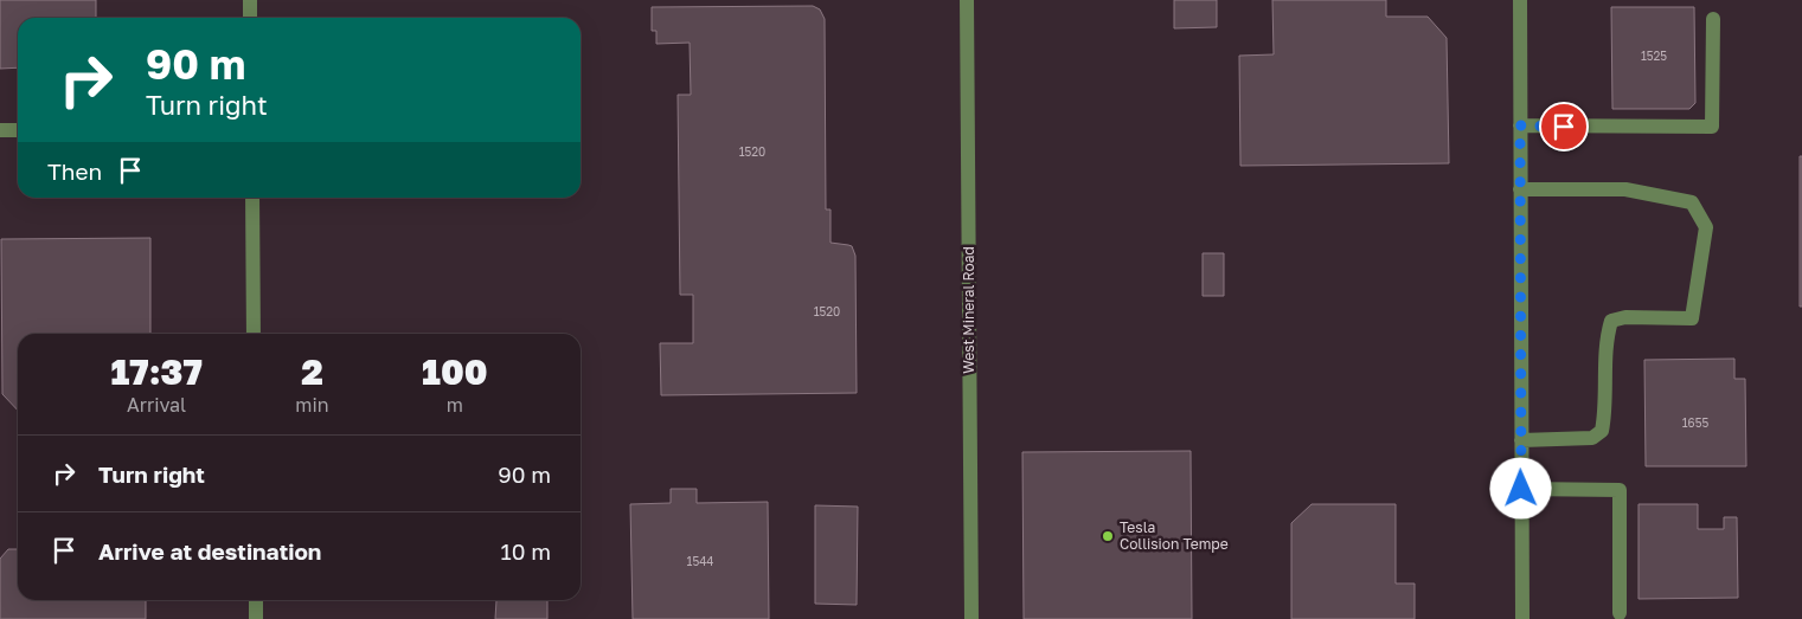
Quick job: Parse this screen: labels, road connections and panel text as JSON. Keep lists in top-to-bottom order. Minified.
{"streets":{"street":["West Mineral Road"]},"places":["Tesla Collision Tempe"],"house_numbers":["1525","1520","1520","1655","1544"],"page":{"turn":["90 m","Turn right"],"then":"Then","eta":["17:37","Arrival","2","min","100","m"],"list":[{"name":"Turn right","value":"90 m"},{"name":"Arrive at destination","value":"10 m"}]}}
